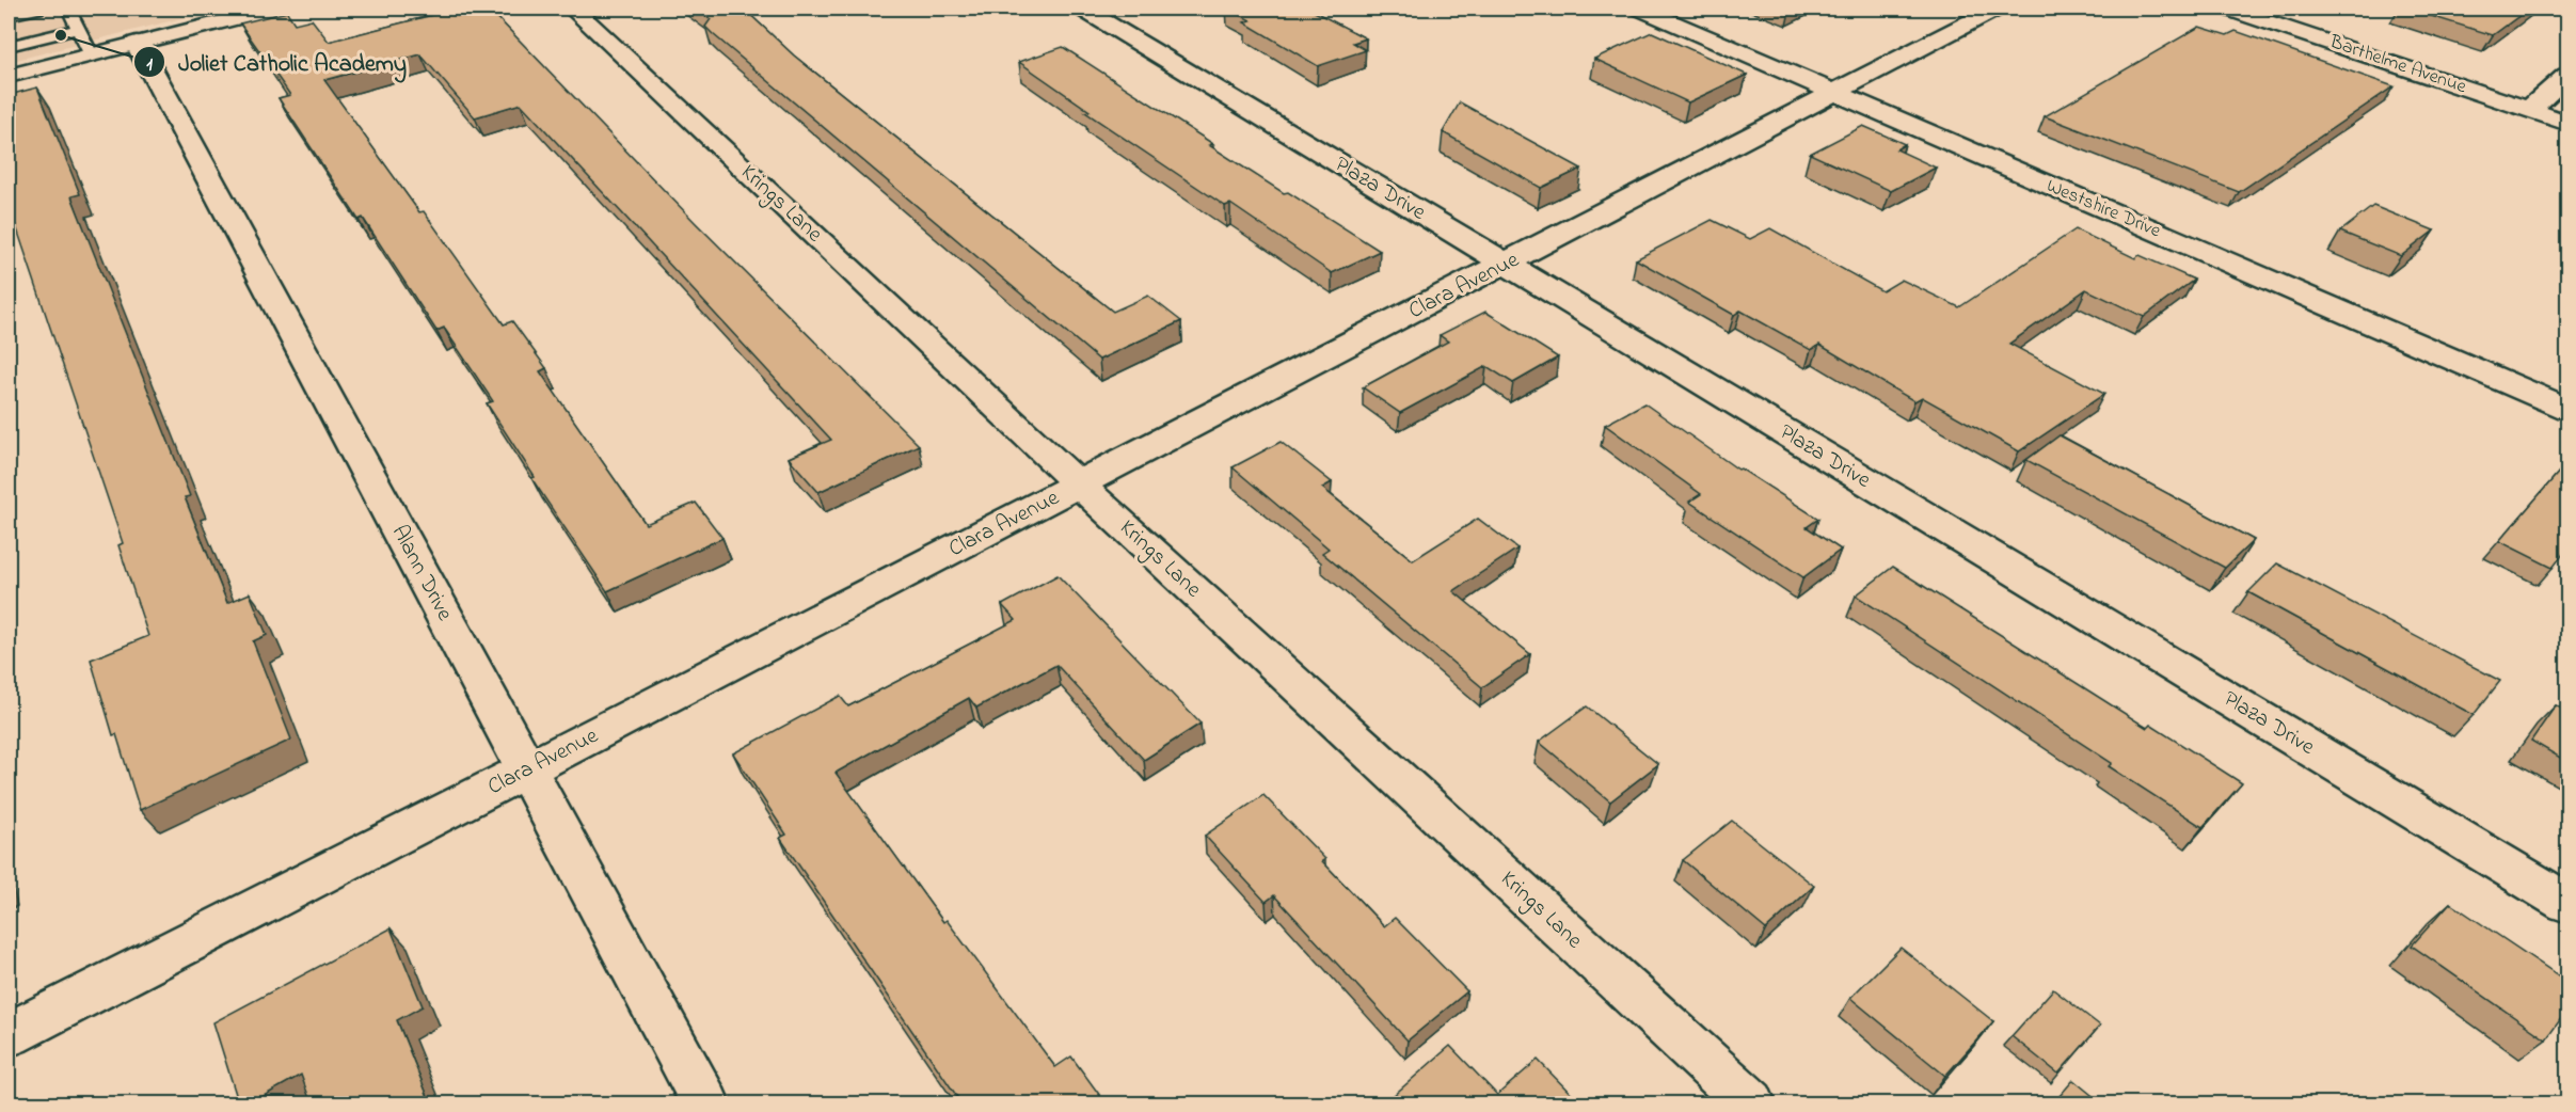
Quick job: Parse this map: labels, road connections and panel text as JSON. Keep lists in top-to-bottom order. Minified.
{"streets":{"street":["Barthelme Avenue","Plaza Drive","Krings Lane","Westshire Drive","Clara Avenue","Alann Drive"]},"crossings":[["Plaza Drive","Clara Avenue"],["Krings Lane","Clara Avenue"],["Westshire Drive","Clara Avenue"],["Clara Avenue","Alann Drive"]],"places":["Joliet Catholic Academy"]}
